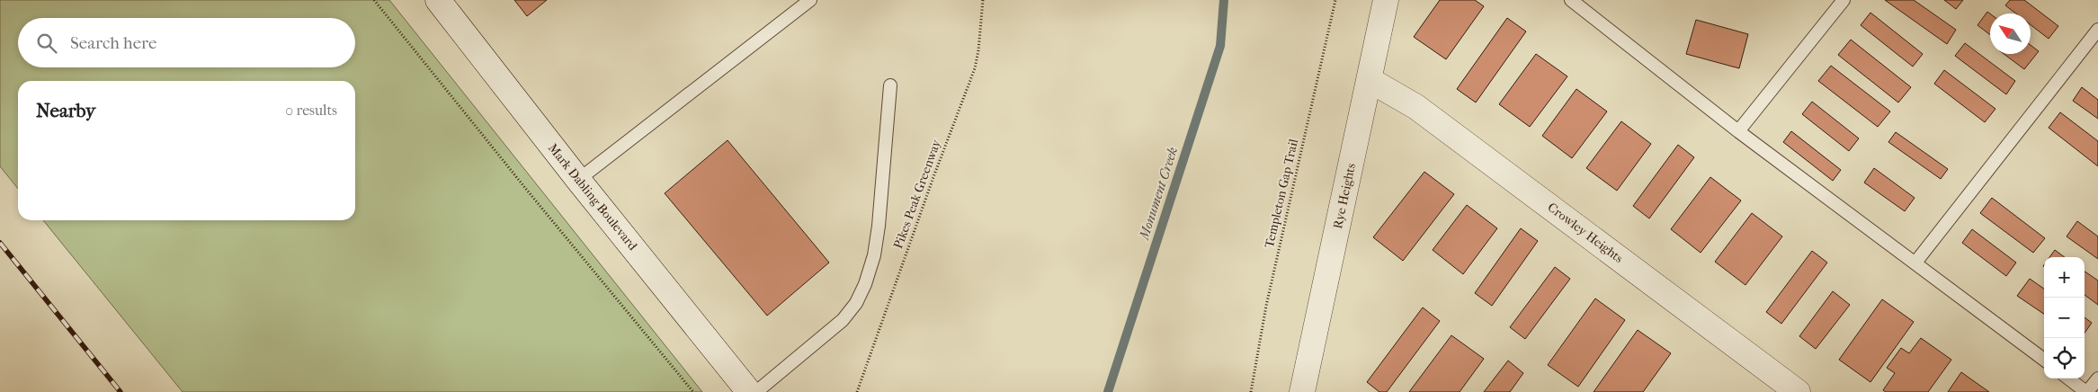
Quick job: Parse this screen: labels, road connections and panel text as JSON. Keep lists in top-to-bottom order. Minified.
{"streets":{"street":["Rye Heights","Mark Dabling Boulevard","Crowley Heights"],"path":["Templeton Gap Trail","Pikes Peak Greenway"]},"crossings":[["Rye Heights","Crowley Heights"]],"water":["Monument Creek"],"north":"top left","page":{"search":"Search here","heading":["Nearby","0 results"],"map_buttons":["+","−"]}}
